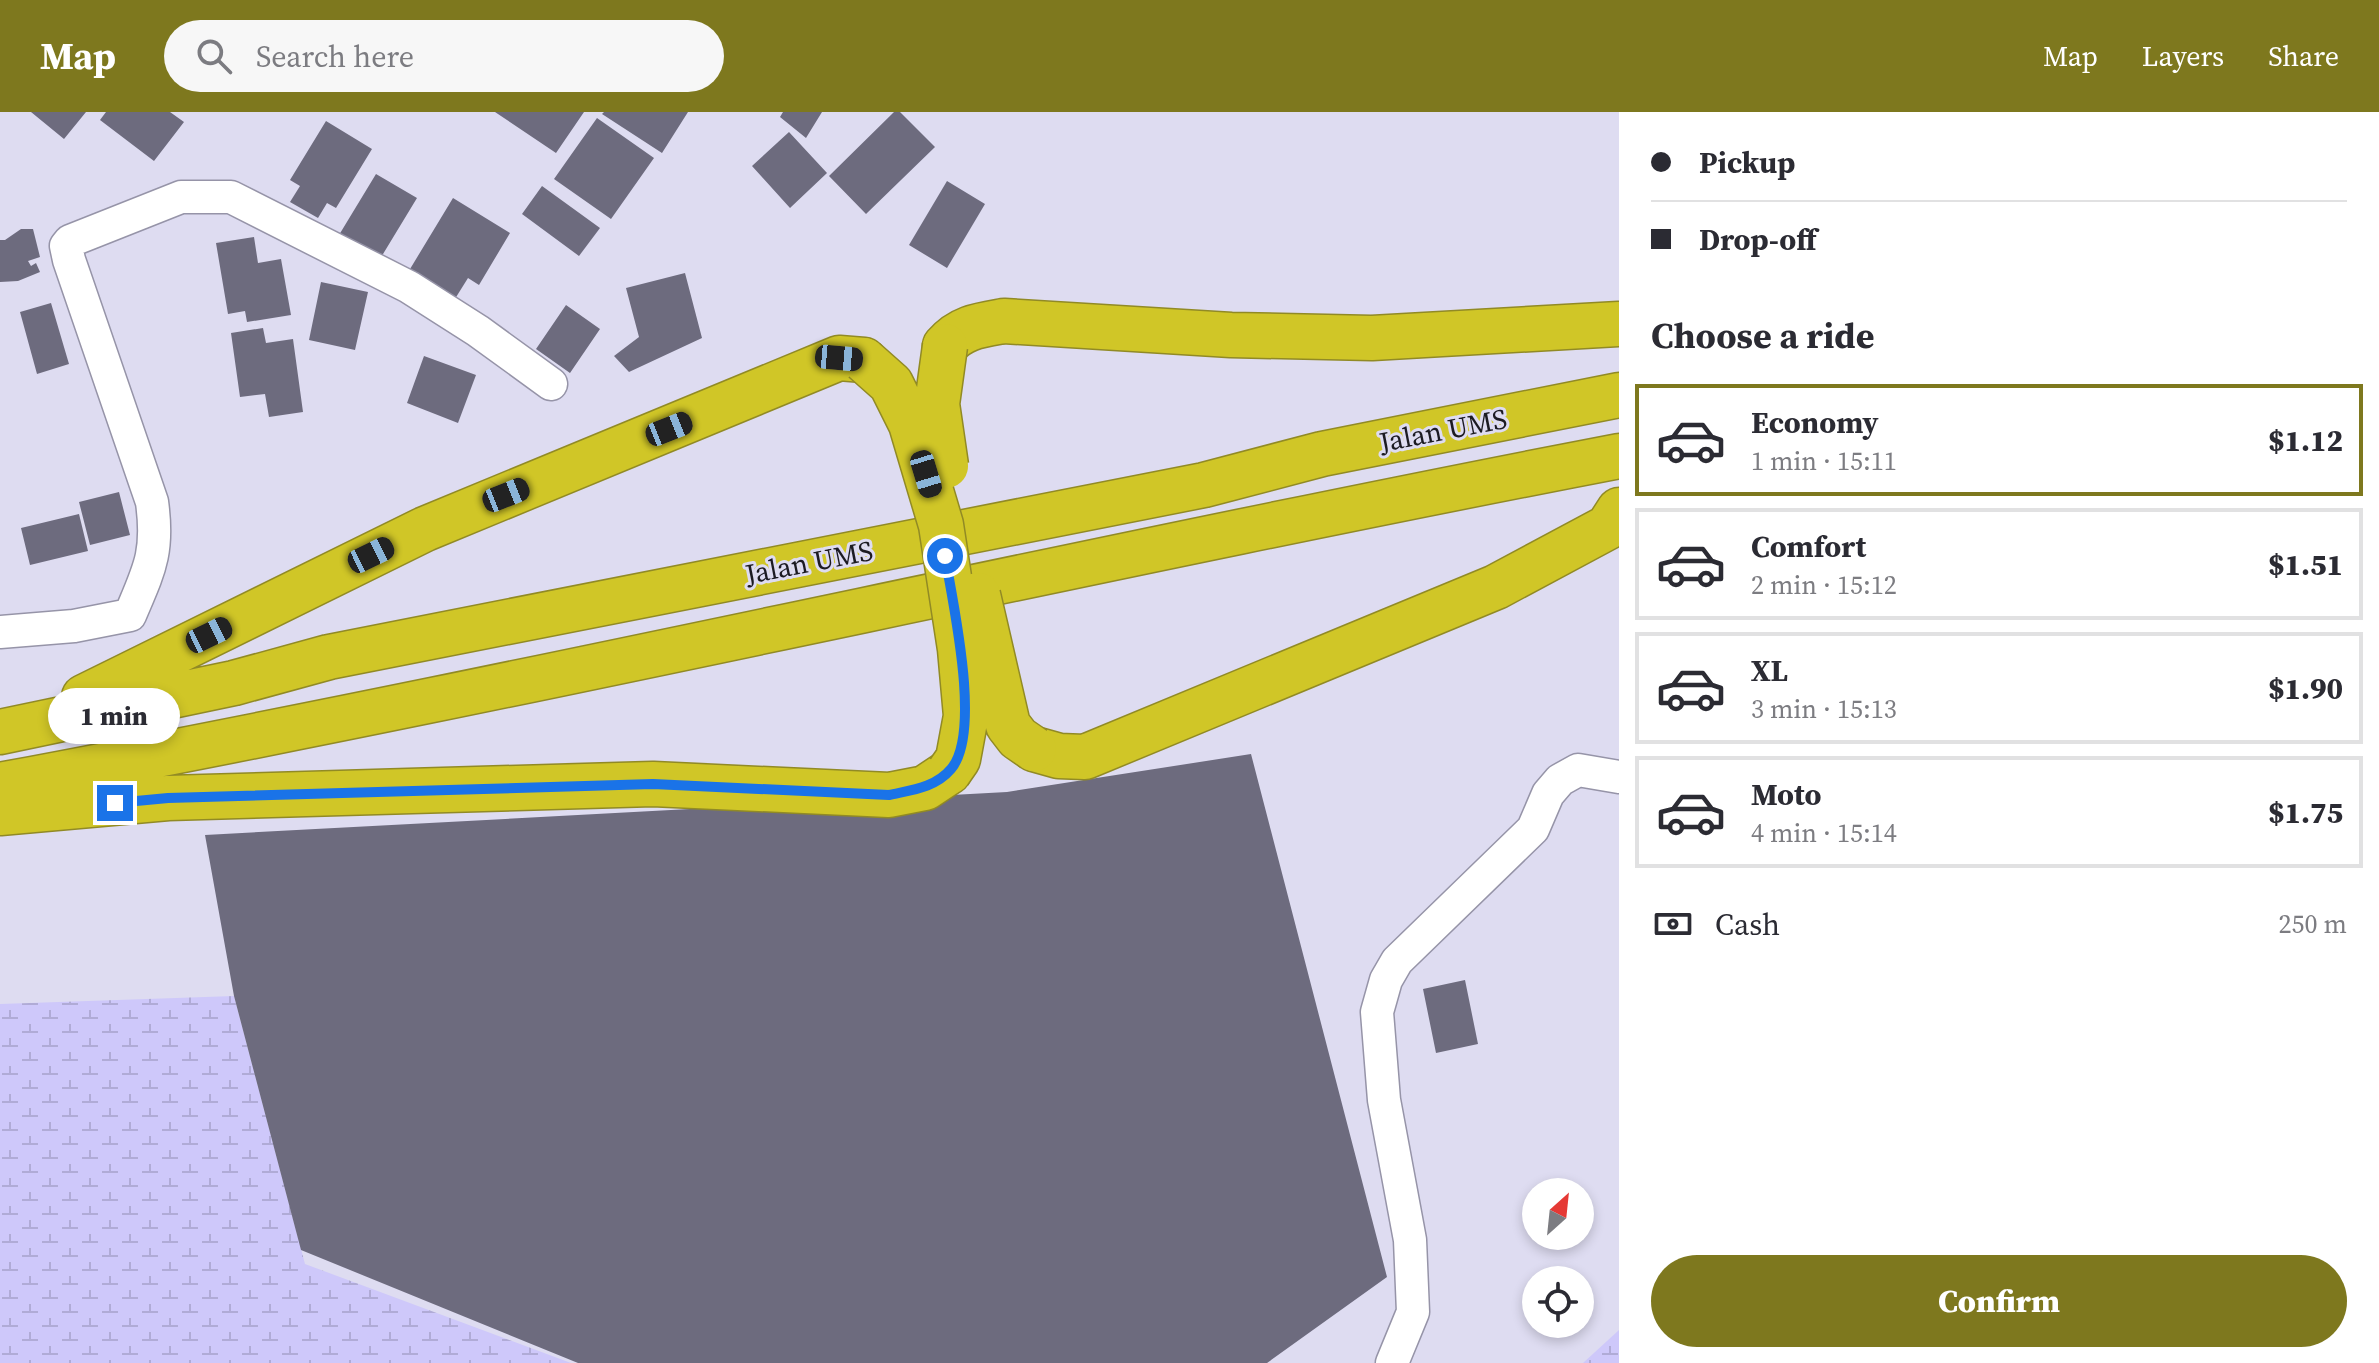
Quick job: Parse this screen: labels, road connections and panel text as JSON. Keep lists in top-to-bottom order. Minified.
{"streets":{"highway":["Jalan UMS"]},"north":"top right","page":{"header":"Map","search":"Search here","nav":["Map","Layers","Share"],"banner":["Pickup","Drop-off"],"heading":"Choose a ride","list":[{"name":"Economy","note":"1 min · 15:11","value":"$1.12"},{"name":"Comfort","note":"2 min · 15:12","value":"$1.51"},{"name":"XL","note":"3 min · 15:13","value":"$1.90"},{"name":"Moto","note":"4 min · 15:14","value":"$1.75"}],"bubble":"1 min","pay":["Cash","250 m"],"buttons":"Confirm"}}
